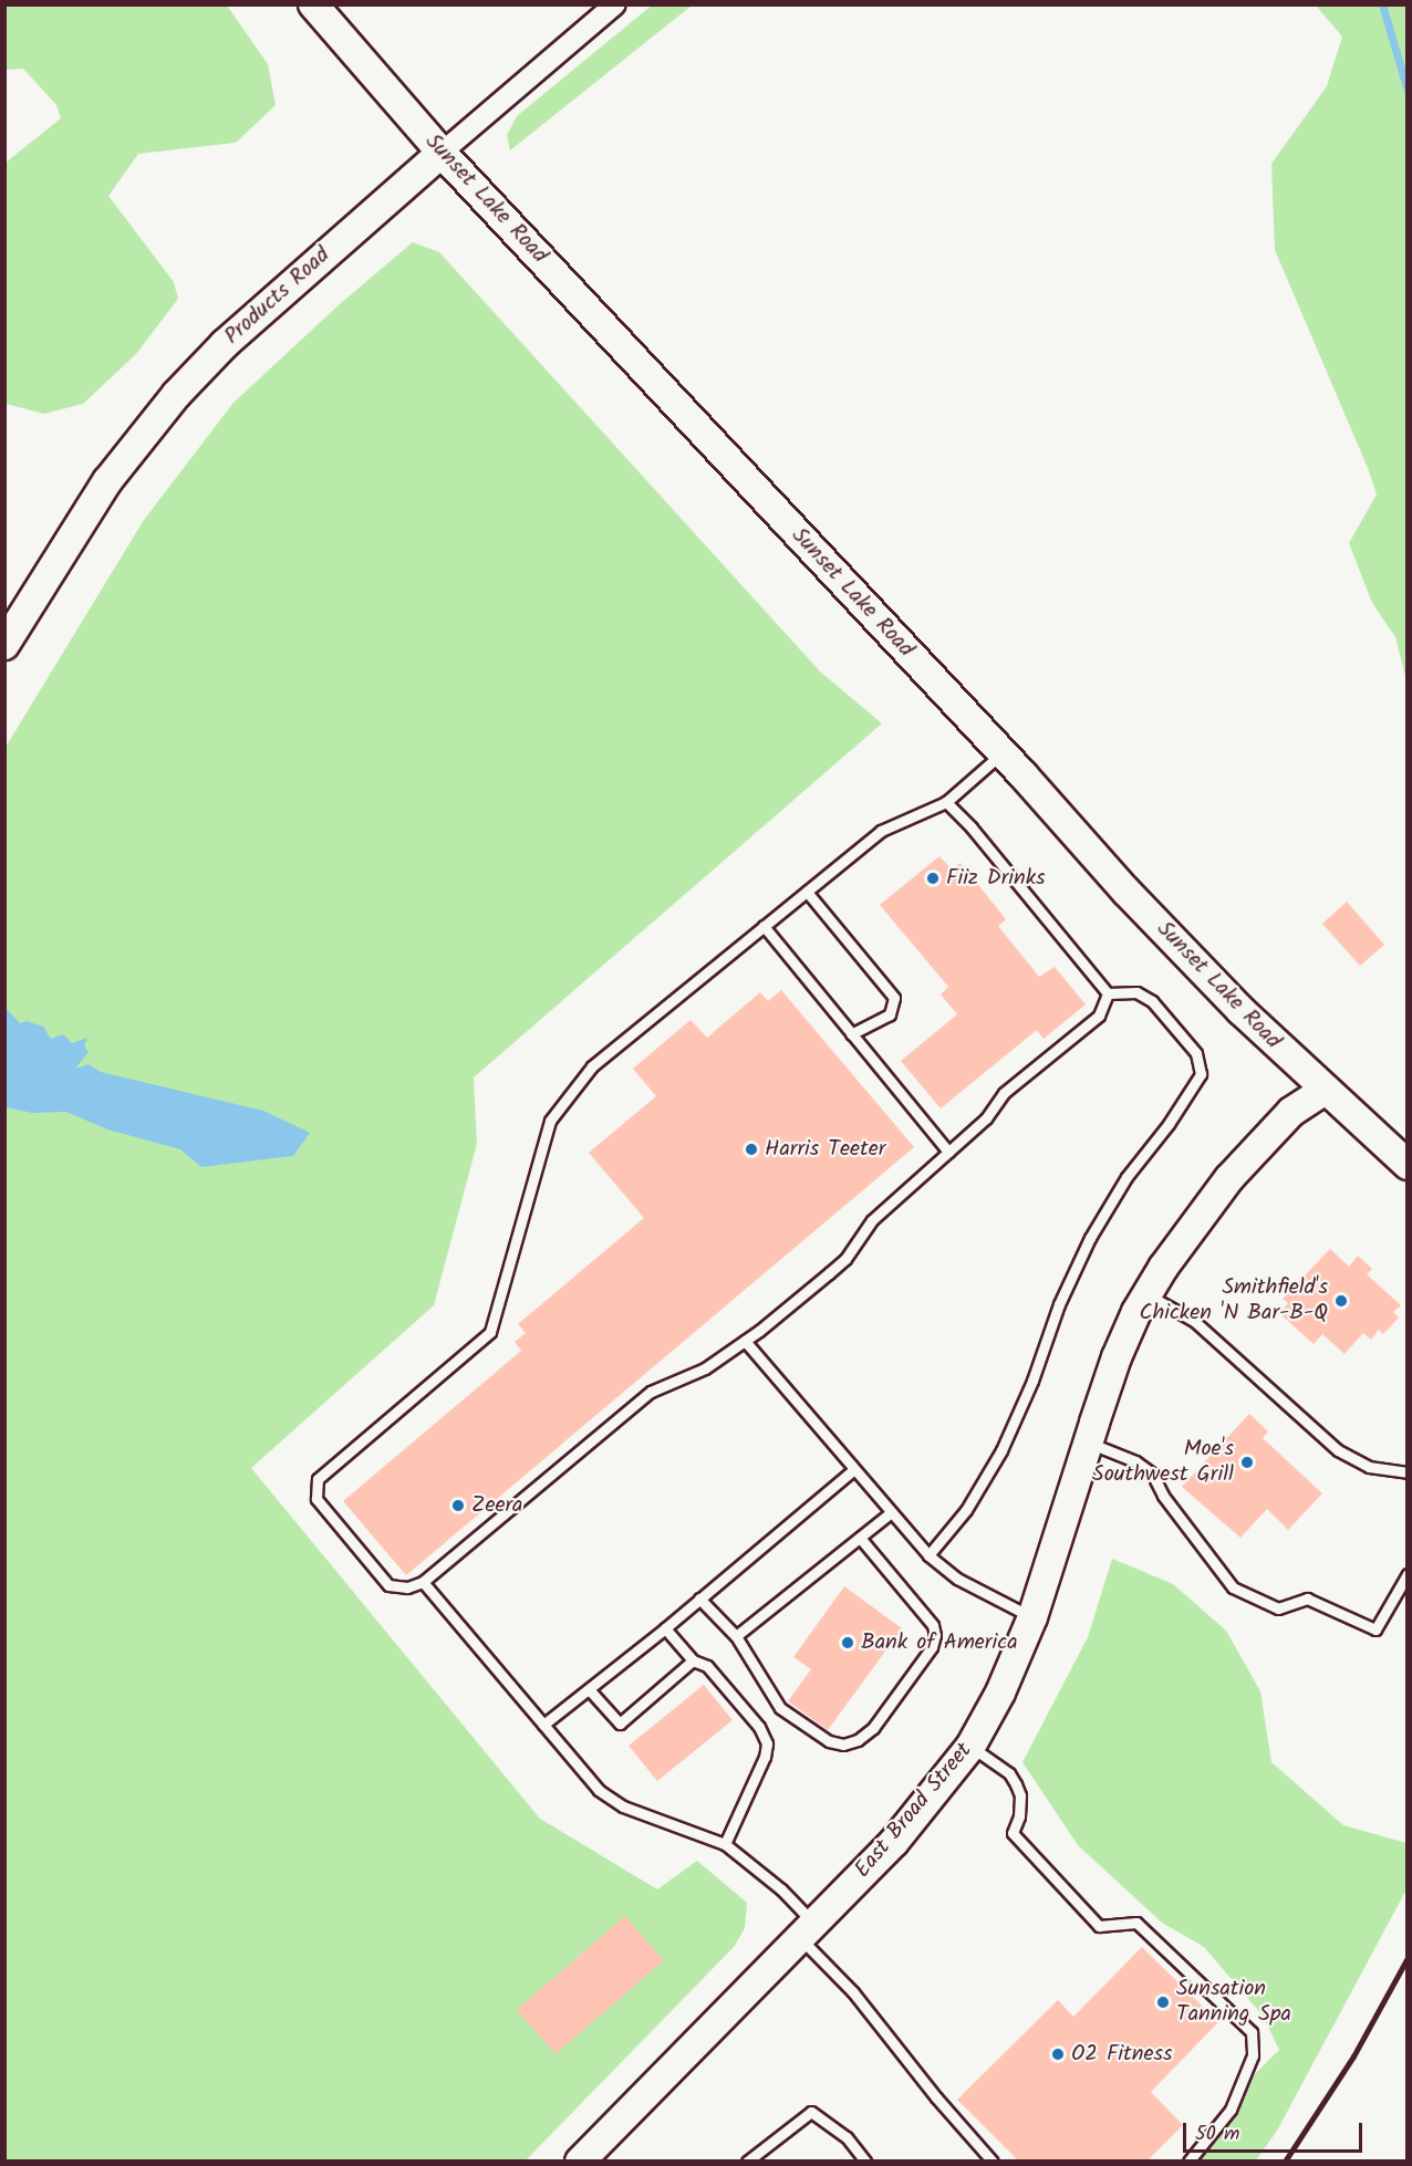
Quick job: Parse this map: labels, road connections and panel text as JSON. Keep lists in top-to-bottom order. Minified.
{"streets":{"main road":["Sunset Lake Road","Products Road","East Broad Street"]},"crossings":[["Sunset Lake Road","Products Road"],["Sunset Lake Road","East Broad Street"]],"places":["Fiiz Drinks","Harris Teeter","Smithfield's Chicken 'N Bar-B-Q","Moe's Southwest Grill","Zeera","Bank of America","Sunsation Tanning Spa","O2 Fitness"],"scale_bar":"50 m"}
